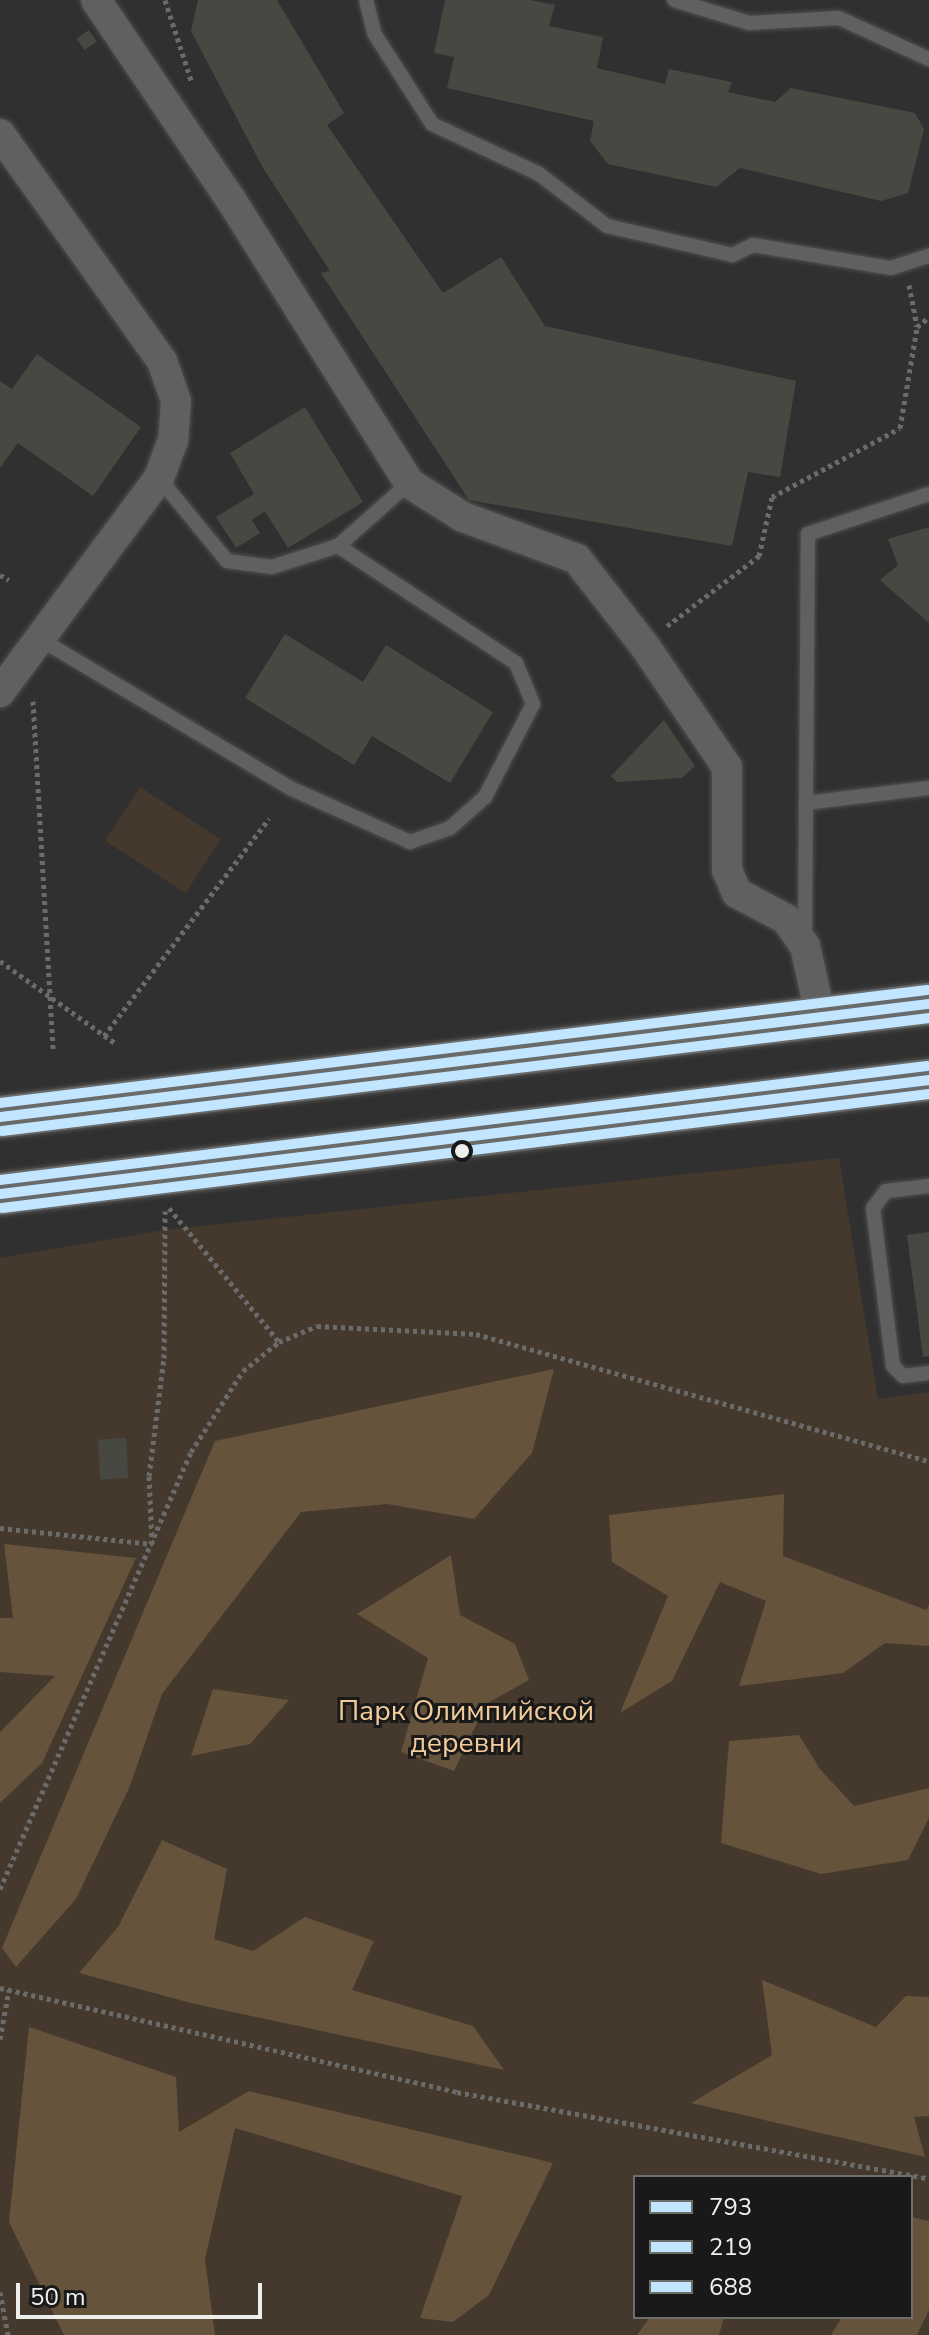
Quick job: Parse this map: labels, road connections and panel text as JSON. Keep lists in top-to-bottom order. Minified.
{"parks":["Парк Олимпийской деревни"],"lines":["transit line 688","transit line 793","transit line 219"],"legend":["793","219","688"],"scale_bar":"50 m"}
